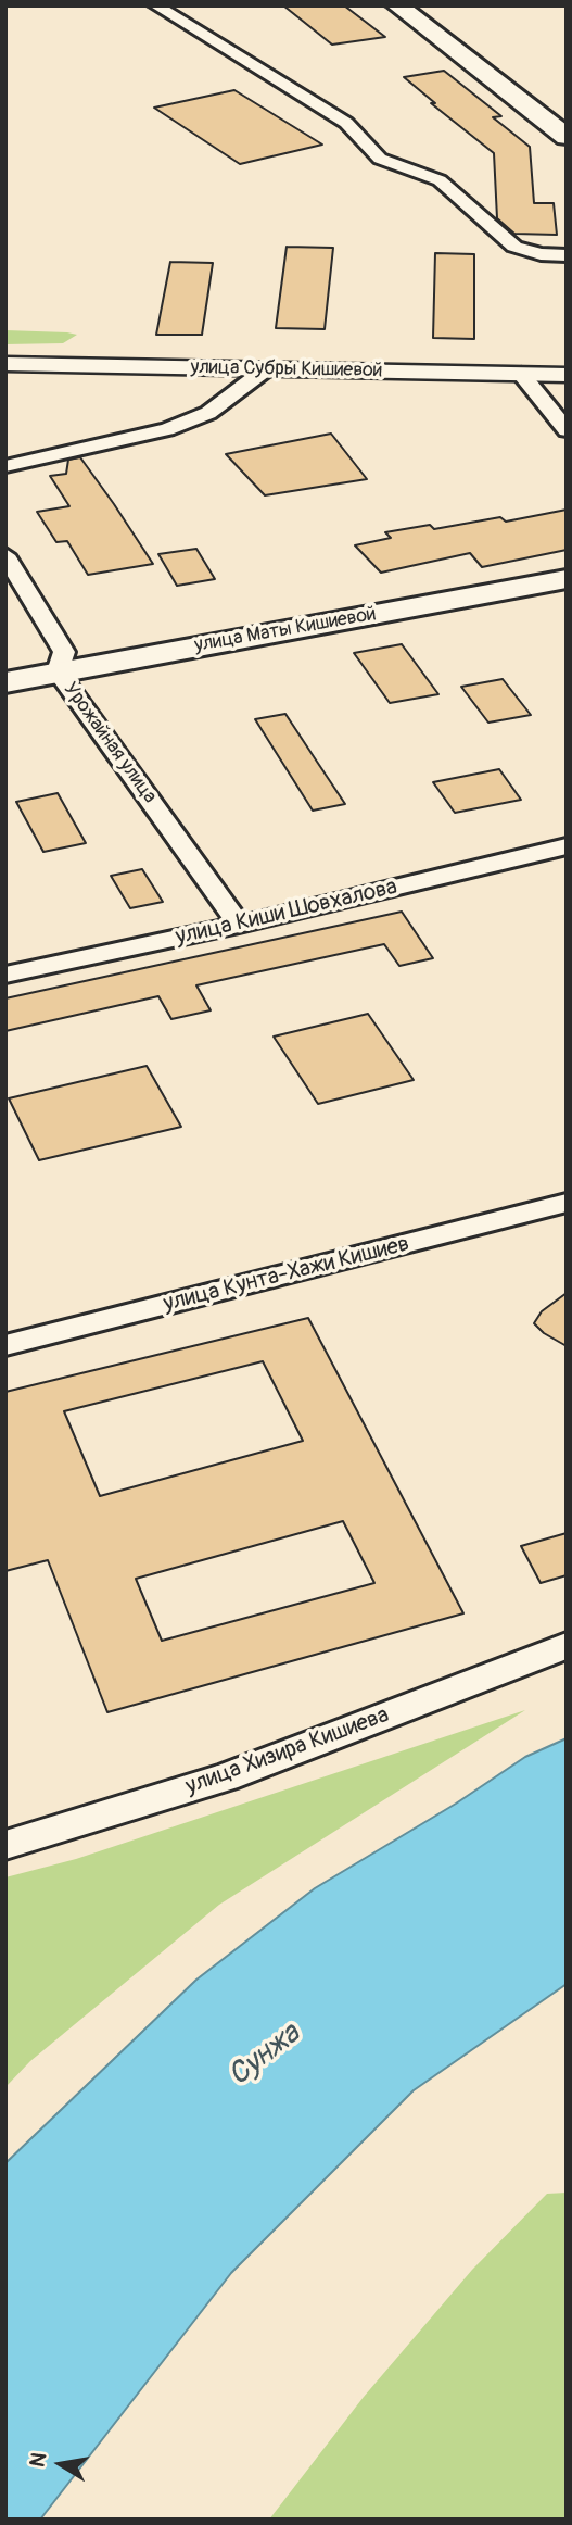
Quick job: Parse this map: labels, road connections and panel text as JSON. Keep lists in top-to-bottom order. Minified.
{"streets":{"main road":["улица Маты Кишиевой"],"street":["улица Субры Кишиевой","Урожайная улица","улица Киши Шовхалова","улица Кунта-Хажи Кишиев","улица Хизира Кишиева"]},"crossings":[["улица Маты Кишиевой","Урожайная улица"],["Урожайная улица","улица Киши Шовхалова"]],"water":["Сунжа"],"north":"left"}
